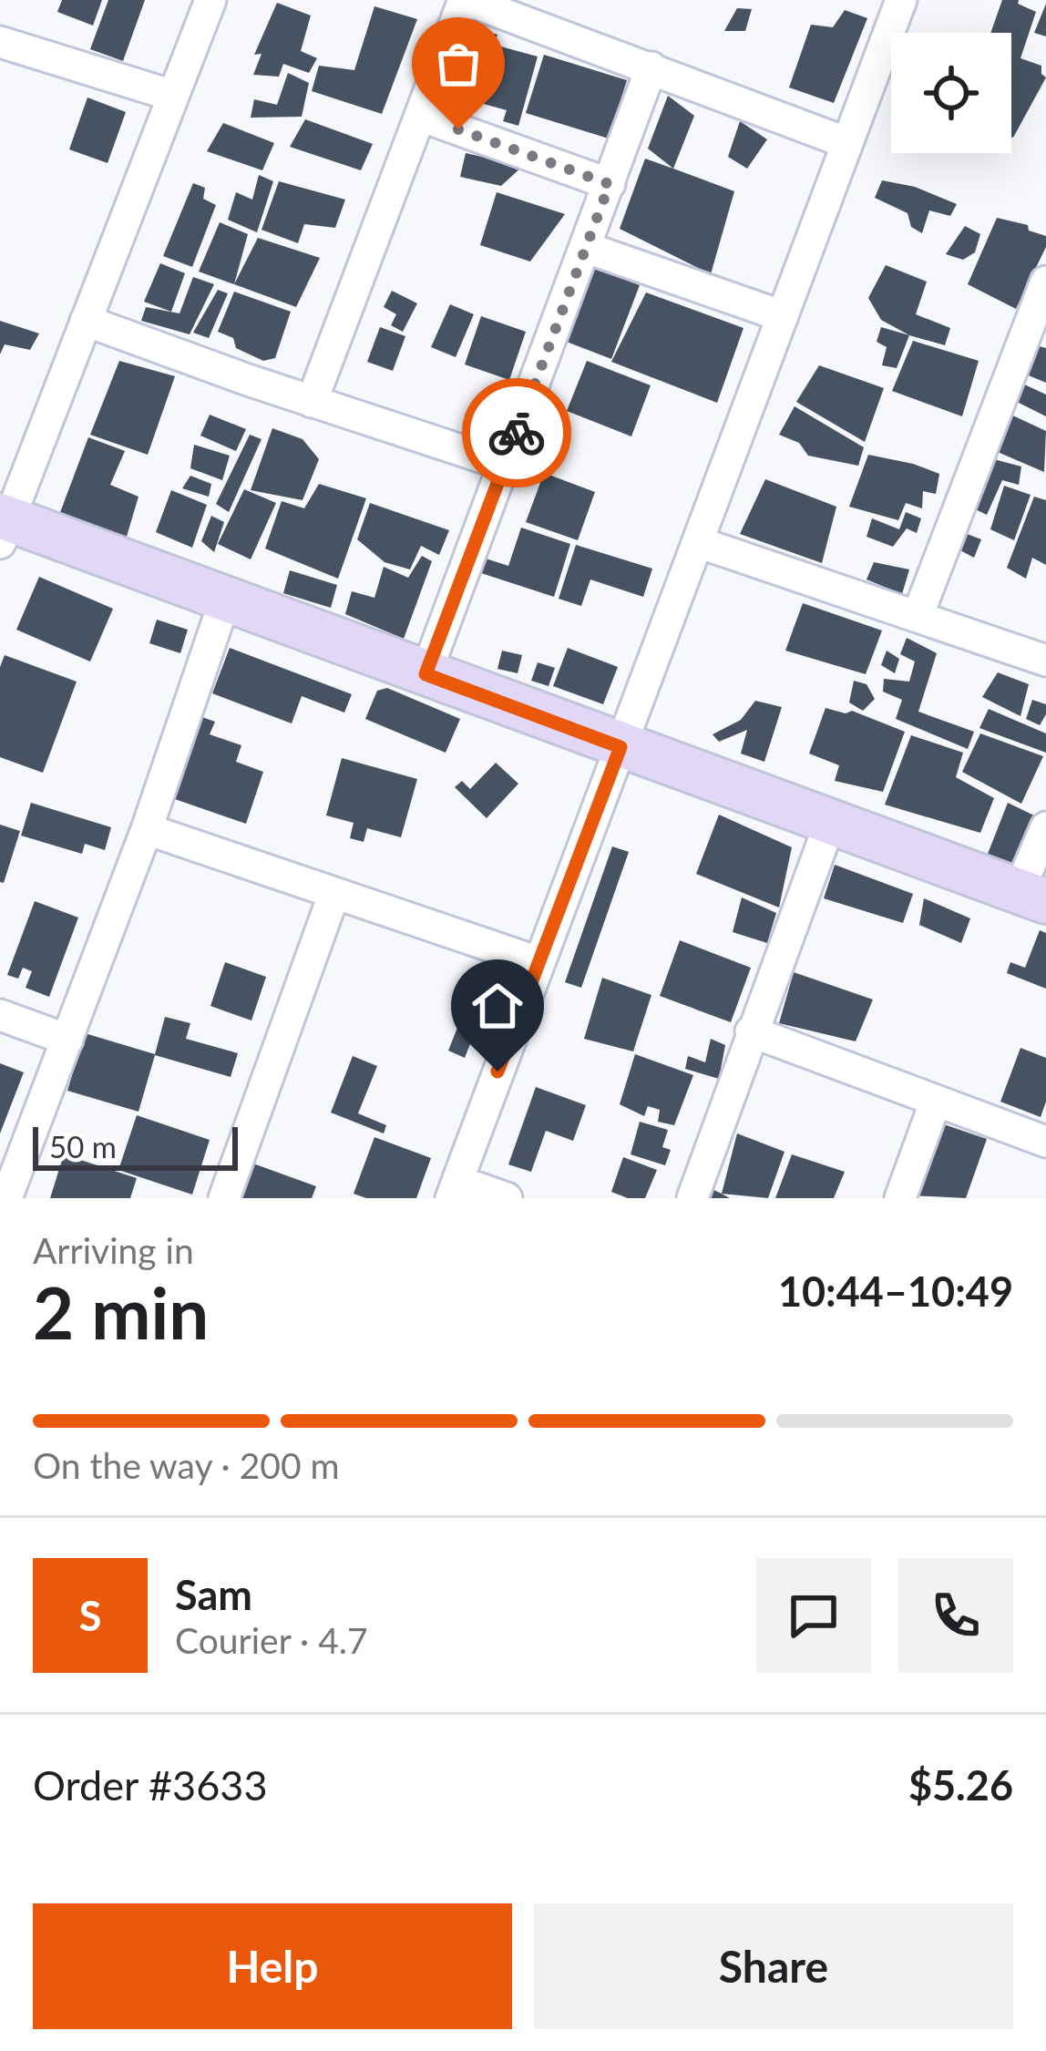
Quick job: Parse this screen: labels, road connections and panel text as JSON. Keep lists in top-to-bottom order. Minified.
{"scale_bar":"50 m","page":{"scale":"50 m","heading":["2 min","Arriving in","10:44–10:49"],"panel":["Sam","Courier · 4.7","Order #3633","$5.26"],"bar":"On the way · 200 m","round":"S","buttons":["Help","Share"]}}
